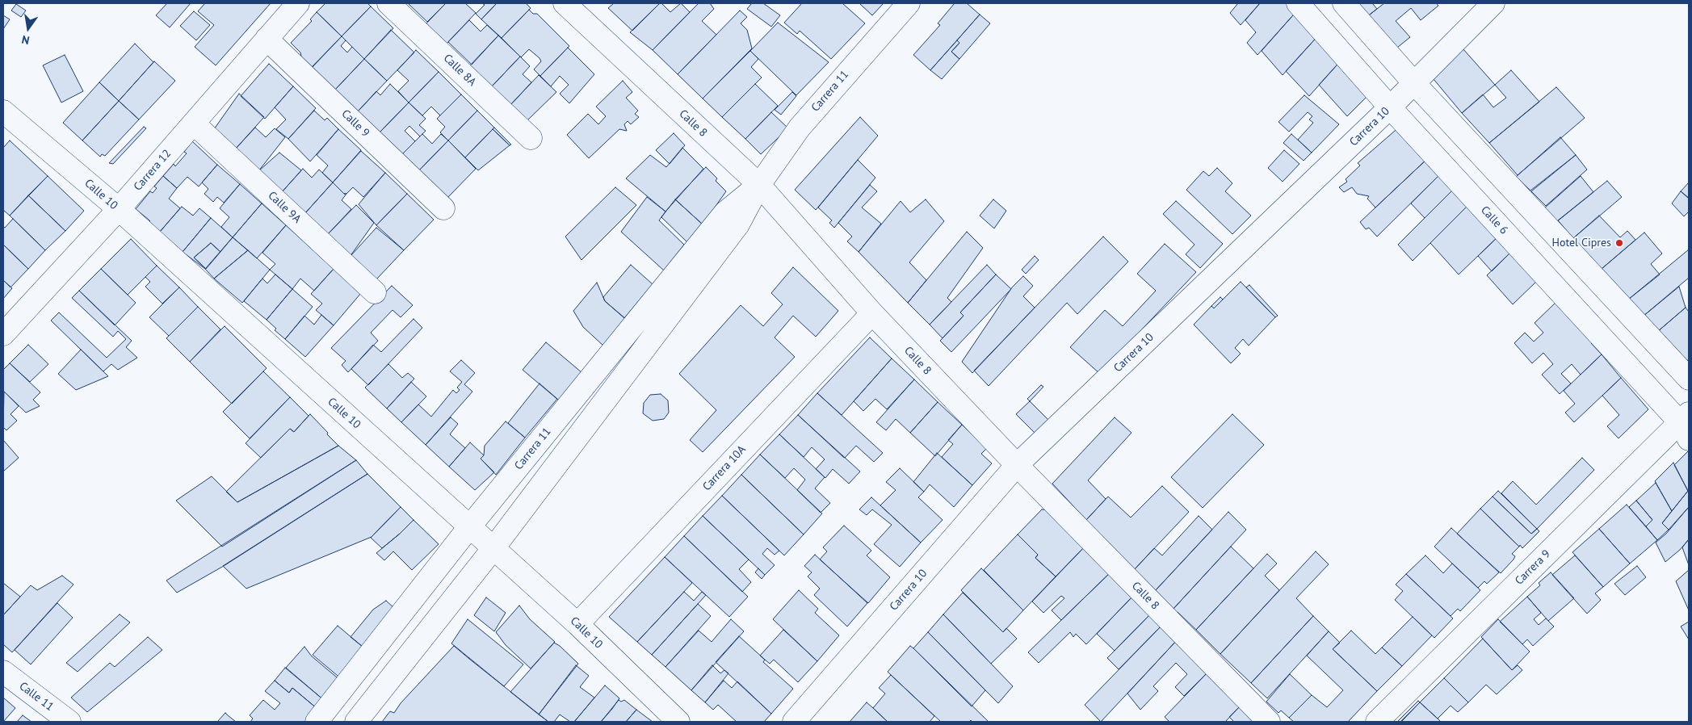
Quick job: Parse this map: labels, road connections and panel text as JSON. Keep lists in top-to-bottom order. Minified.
{"streets":{"street":["Calle 8A","Carrera 11","Calle 9","Calle 8","Carrera 10","Carrera 12","Calle 10","Calle 9A","Calle 6","Carrera 10A","Carrera 9","Calle 11"]},"crossings":[["Carrera 11","Calle 8"],["Carrera 11","Calle 10"],["Calle 9","Carrera 12"],["Calle 8","Carrera 10"],["Calle 8","Carrera 10A"],["Carrera 10","Calle 6"],["Carrera 12","Calle 10"],["Carrera 12","Calle 9A"],["Calle 10","Carrera 10A"],["Calle 6","Carrera 9"]],"places":["Hotel Cipres"],"north":"bottom"}
